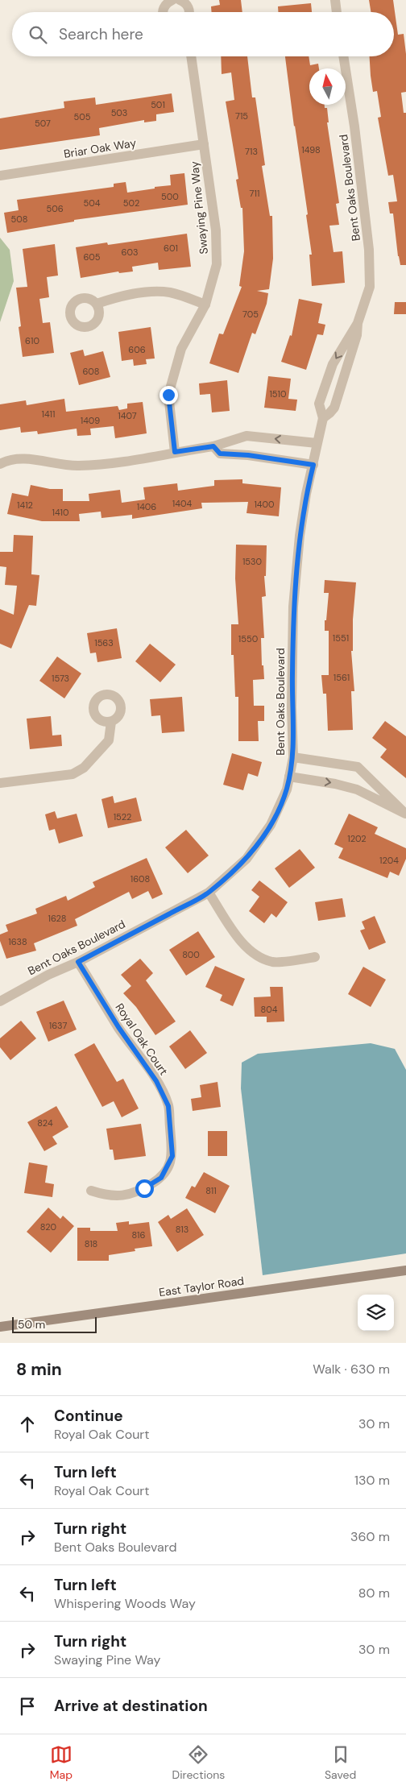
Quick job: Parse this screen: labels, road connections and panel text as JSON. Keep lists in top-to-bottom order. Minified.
{"streets":{"main road":["East Taylor Road"],"street":["Briar Oak Way","Bent Oaks Boulevard","Swaying Pine Way","Royal Oak Court"]},"crossings":[["Briar Oak Way","Swaying Pine Way"],["Bent Oaks Boulevard","Royal Oak Court"]],"house_numbers":["501","503","715","505","507","1498","713","711","500","504","502","506","508","601","603","605","705","610","606","608","1510","1411","1407","1409","1404","1400","1412","1406","1410","1530","1551","1550","1563","1561","1573","1522","1202","1204","1608","1628","1638","800","804","1637","824","811","820","813","816","818"],"scale_bar":"50 m","north":"top","page":{"search":"Search here","scale":"50 m","heading":["8 min","Walk · 630 m"],"list":[["Continue","Royal Oak Court","30 m"],["Turn left","Royal Oak Court","130 m"],["Turn right","Bent Oaks Boulevard","360 m"],["Turn left","Whispering Woods Way","80 m"],["Turn right","Swaying Pine Way","30 m"],"Arrive at destination"],"nav":["Map","Directions","Saved"]}}
